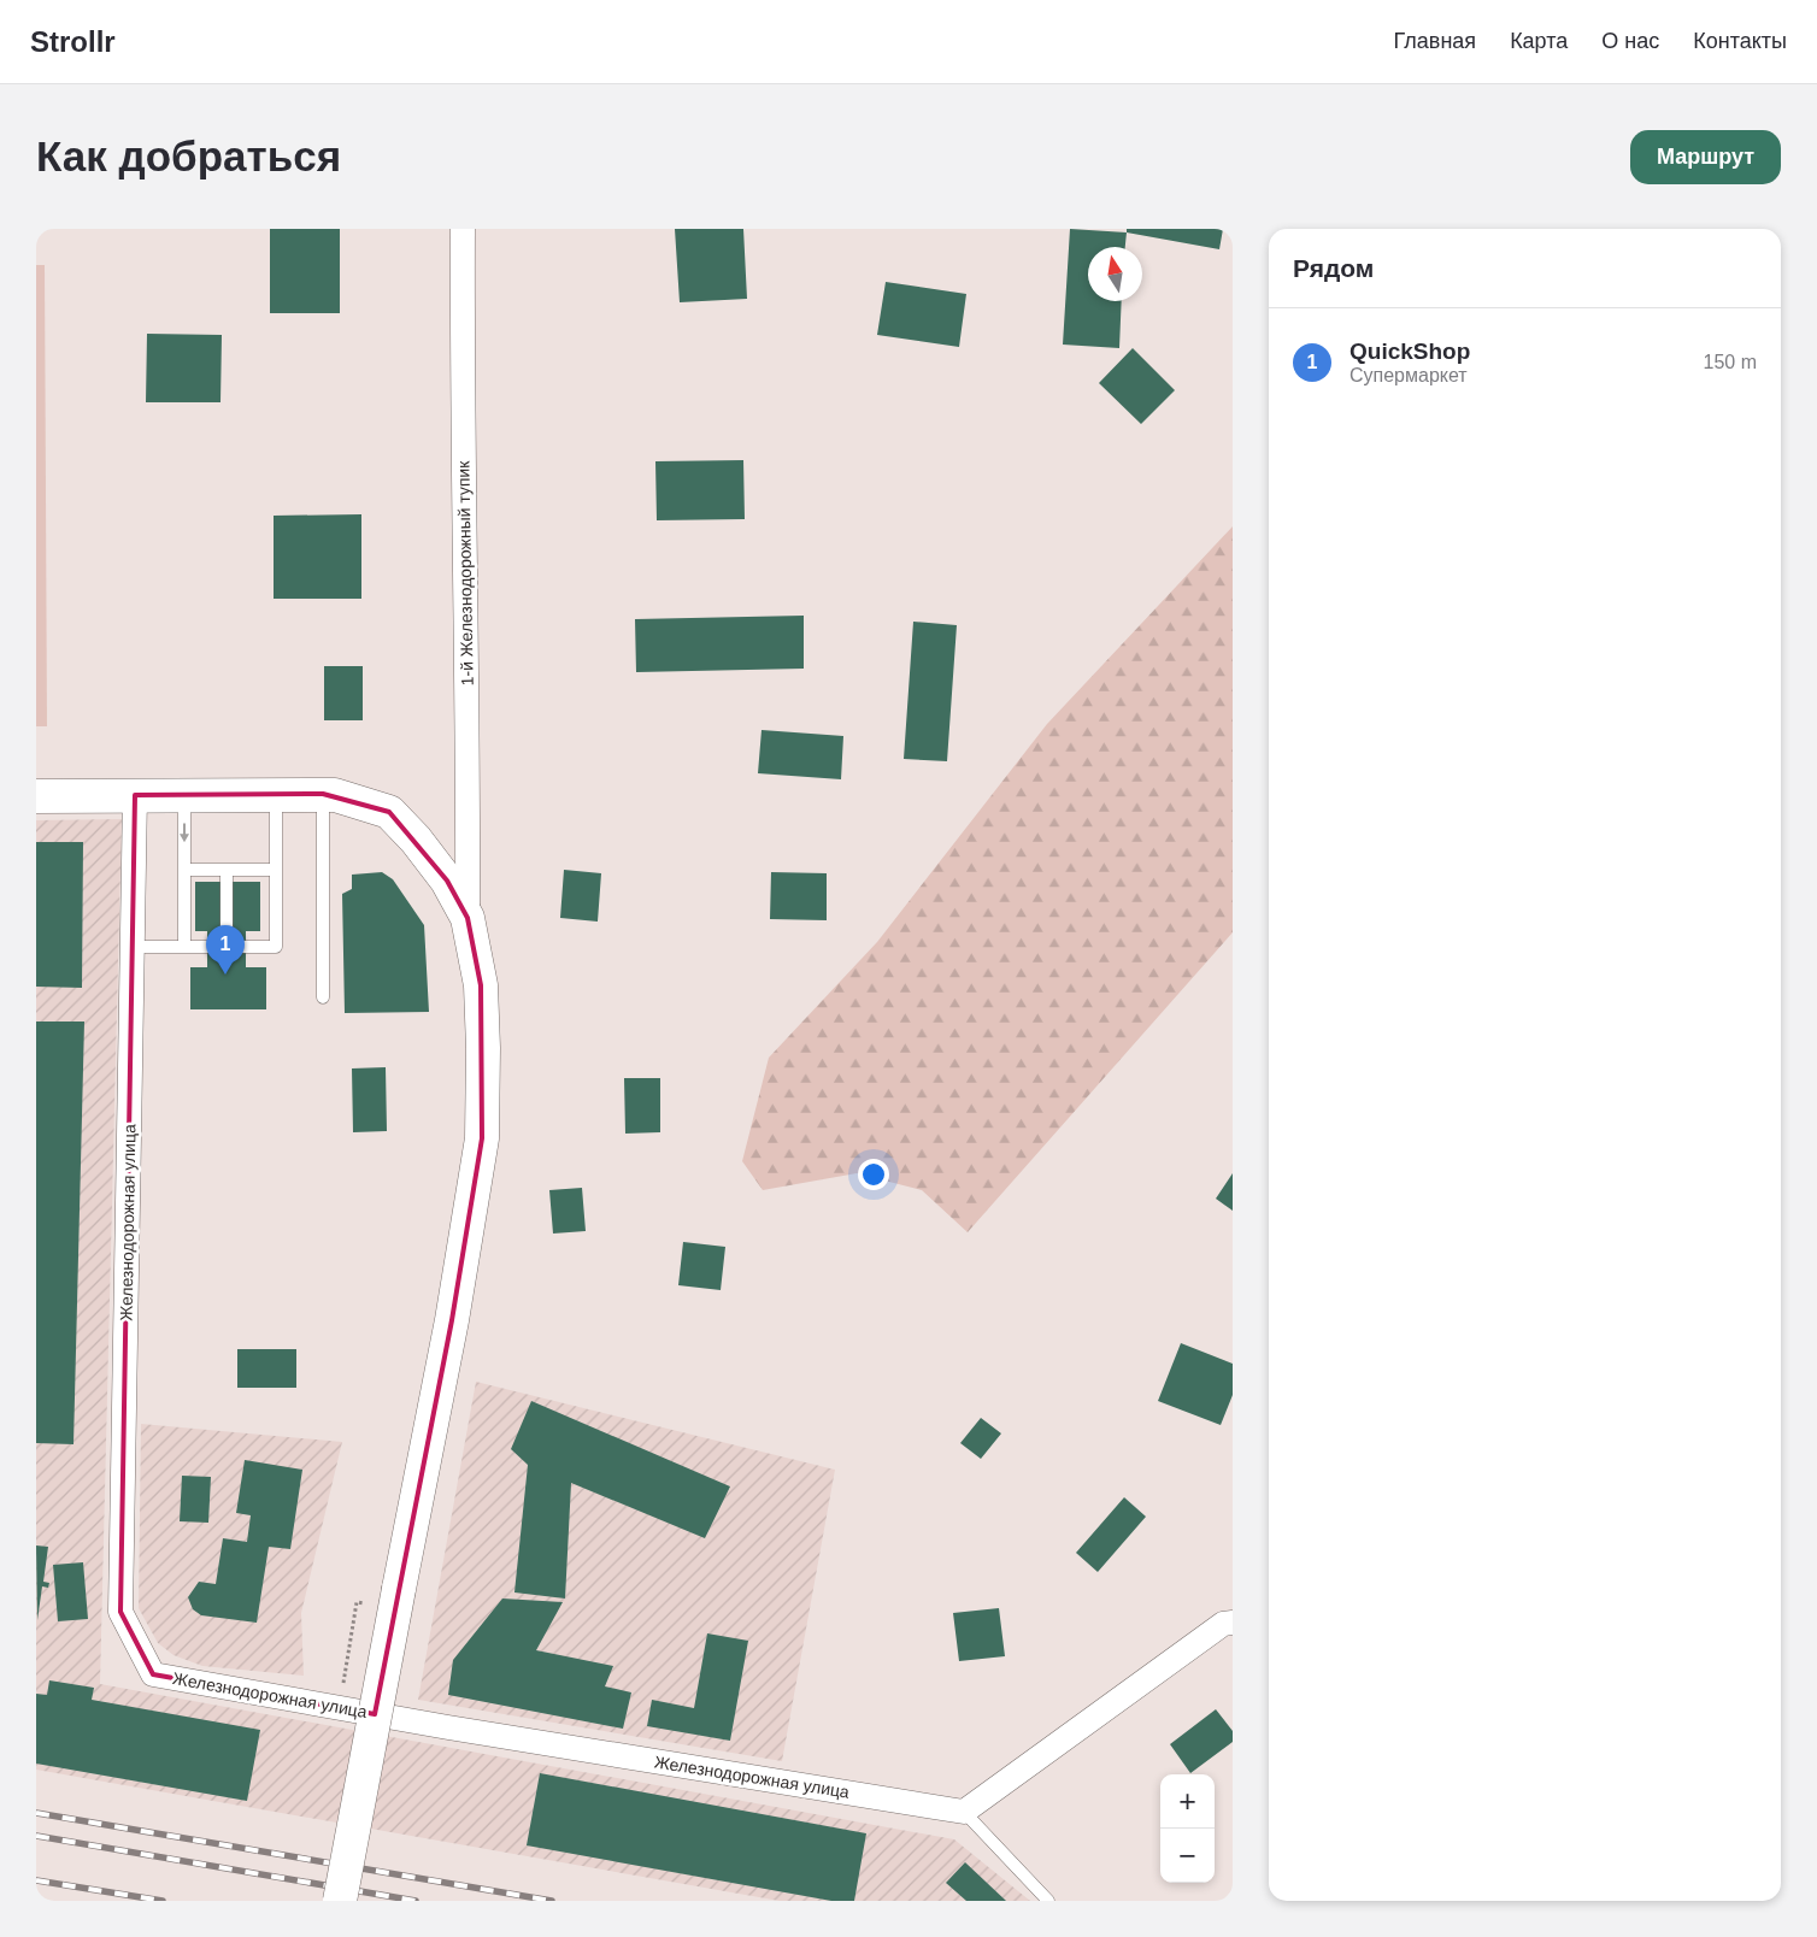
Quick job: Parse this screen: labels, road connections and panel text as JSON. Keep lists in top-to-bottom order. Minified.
{"streets":{"street":["1-й Железнодорожный тупик","Железнодорожная улица"]},"north":"top","page":{"header":"Strollr","nav":["Главная","Карта","О нас","Контакты"],"buttons":"Маршрут","title":"Как добраться","heading":"Рядом","list":[{"mark":"1","name":"QuickShop","note":"Супермаркет","value":"150 m"}],"pins":"1","map_buttons":["+","−"]}}
